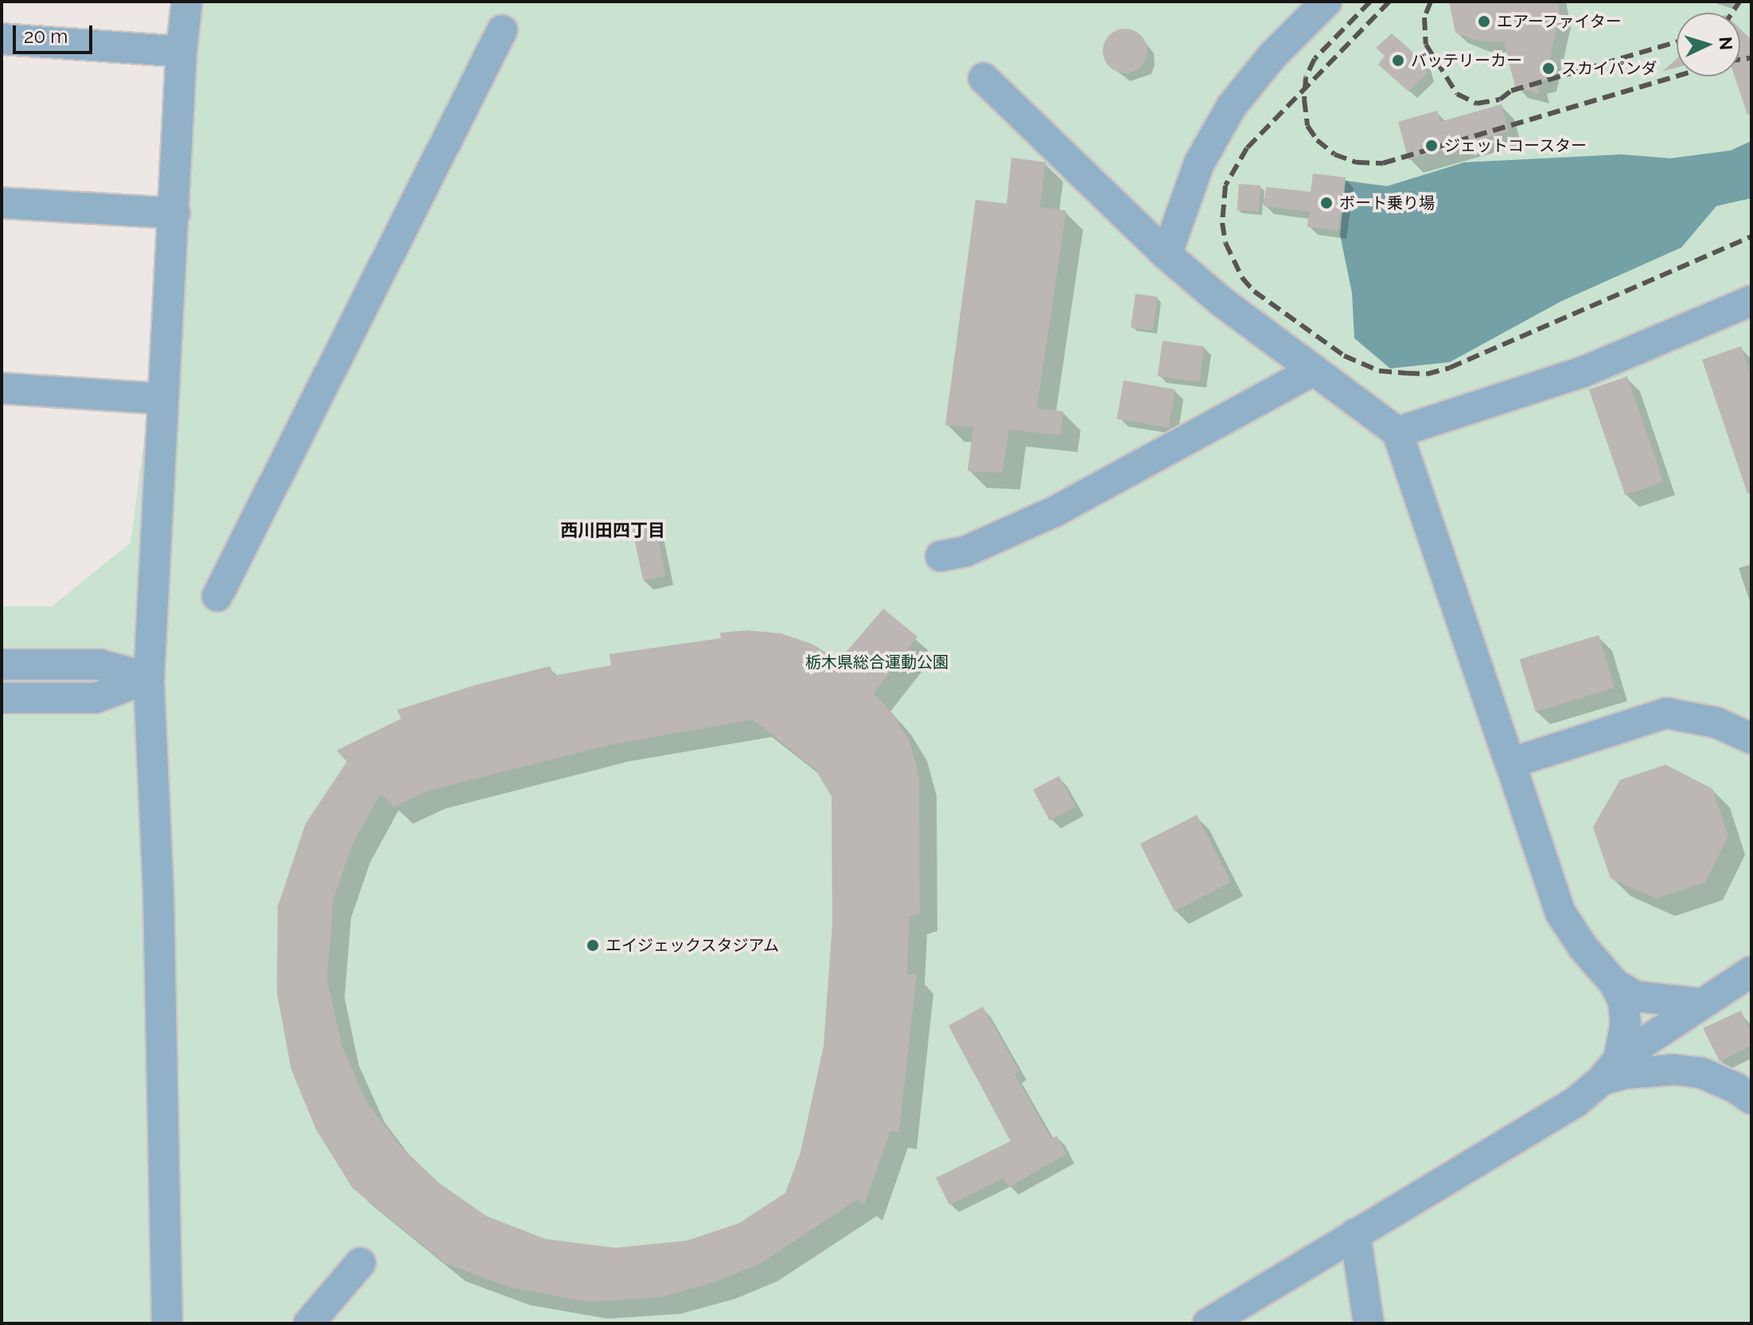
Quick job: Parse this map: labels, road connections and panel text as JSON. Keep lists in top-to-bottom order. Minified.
{"districts":["西川田四丁目"],"parks":["栃木県総合運動公園"],"places":["エアーファイター","バッテリーカー","スカイパンダ","ジェットコースター","ボート乗り場","エイジェックスタジアム"],"scale_bar":"20 m","north":"right"}
